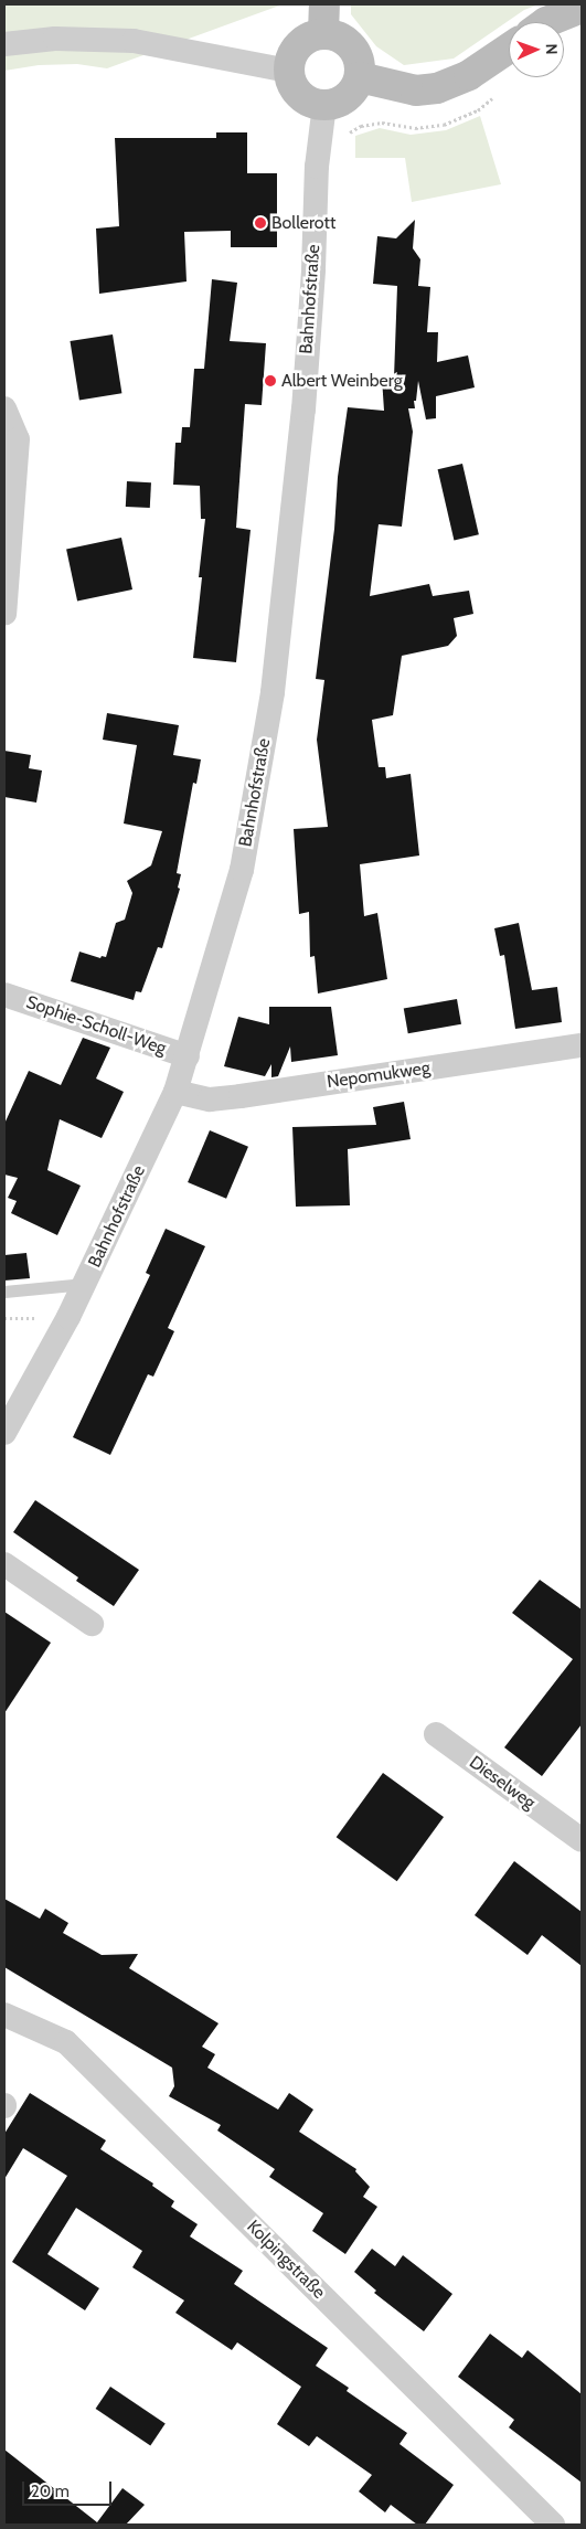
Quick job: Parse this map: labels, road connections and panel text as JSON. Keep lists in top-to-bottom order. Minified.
{"streets":{"street":["Bahnhofstraße","Sophie-Scholl-Weg","Nepomukweg","Dieselweg","Kolpingstraße"]},"crossings":[["Bahnhofstraße","Sophie-Scholl-Weg"],["Bahnhofstraße","Nepomukweg"]],"places":["Bollerott","Albert Weinberg"],"scale_bar":"20 m","north":"right"}
